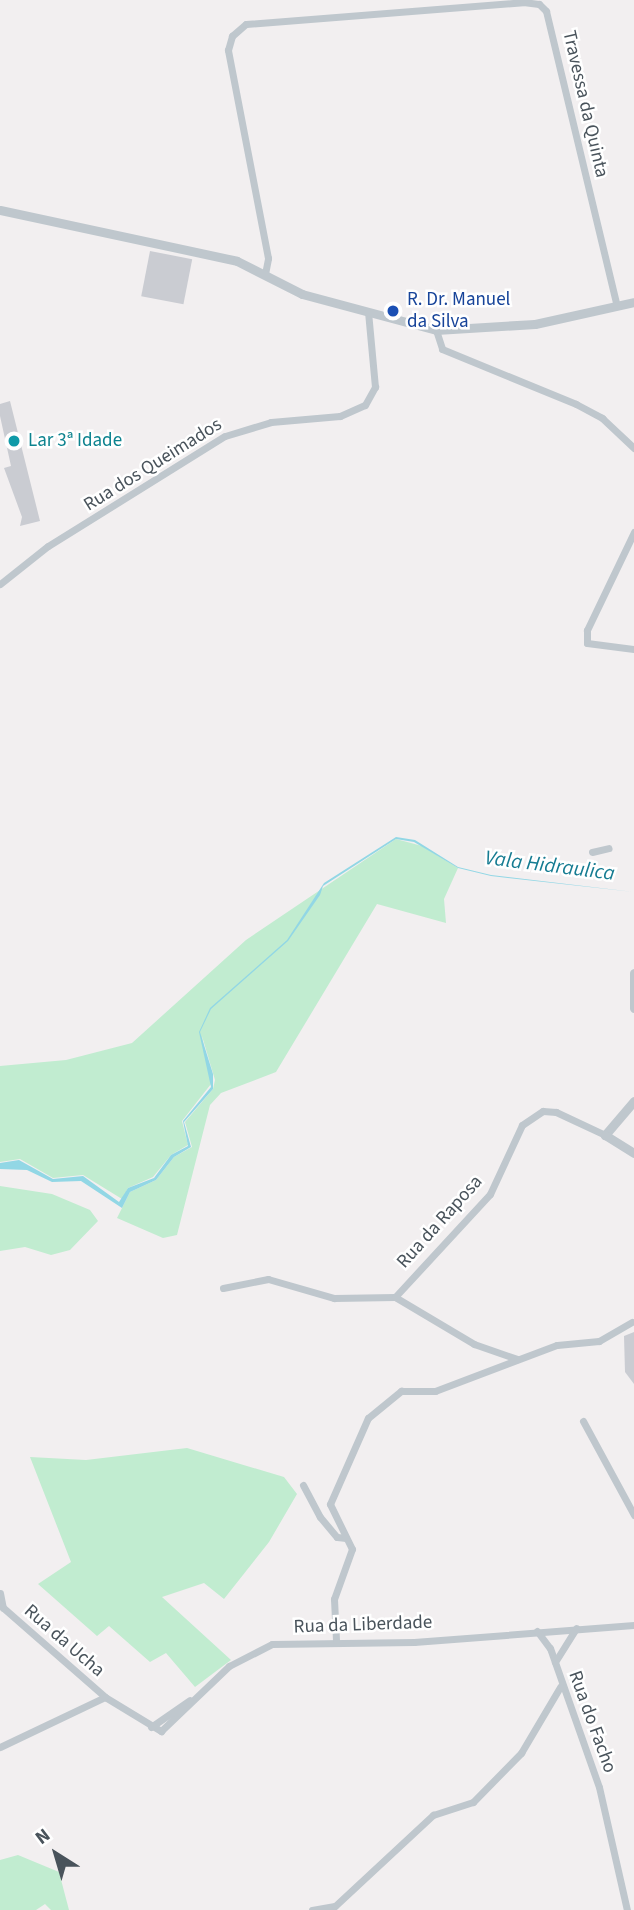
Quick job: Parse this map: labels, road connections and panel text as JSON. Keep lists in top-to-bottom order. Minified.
{"streets":{"street":["Travessa da Quinta","Rua dos Queimados","Rua da Raposa","Rua da Liberdade","Rua da Ucha","Rua do Facho"]},"crossings":[["Rua da Liberdade","Rua da Ucha"],["Rua da Liberdade","Rua do Facho"]],"water":["Vala Hidraulica"],"places":["R. Dr. Manuel da Silva","Lar 3ª Idade"],"north":"top left"}
